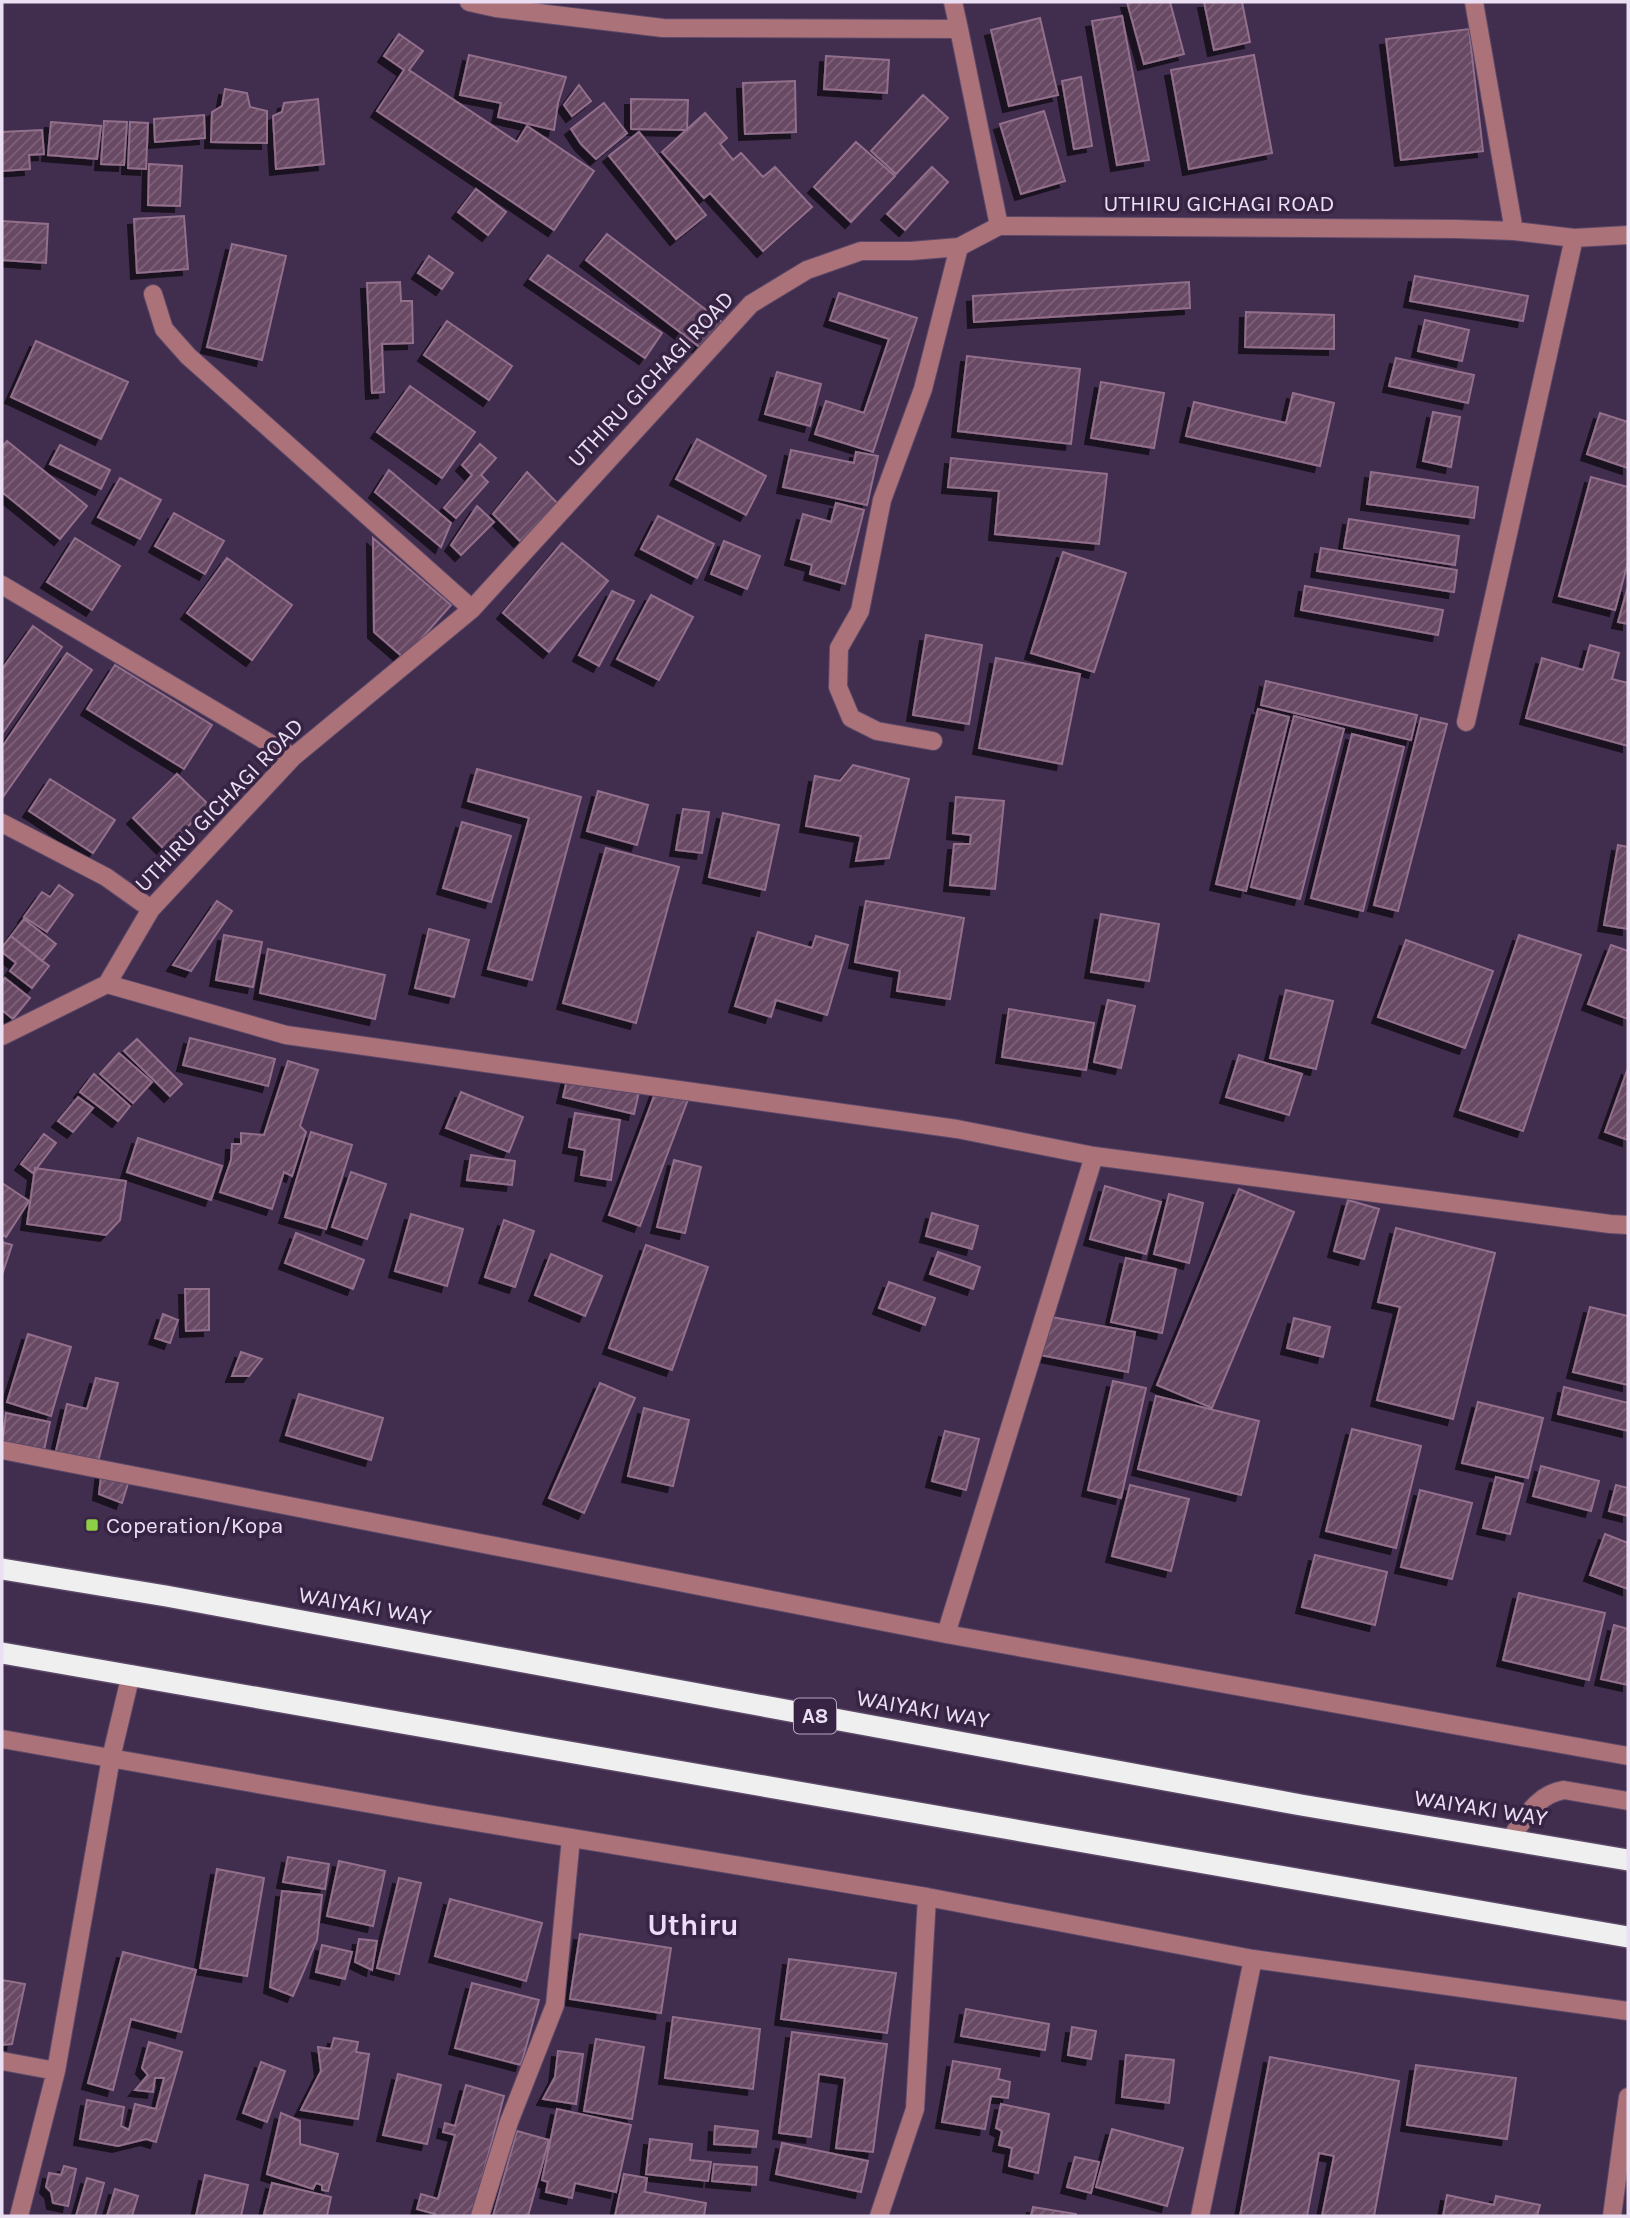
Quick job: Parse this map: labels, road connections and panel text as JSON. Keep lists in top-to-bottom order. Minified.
{"streets":{"highway":["WAIYAKI WAY","A8"],"street":["UTHIRU GICHAGI ROAD"]},"districts":["Uthiru"],"places":{"transit":["Coperation/Kopa"]}}
